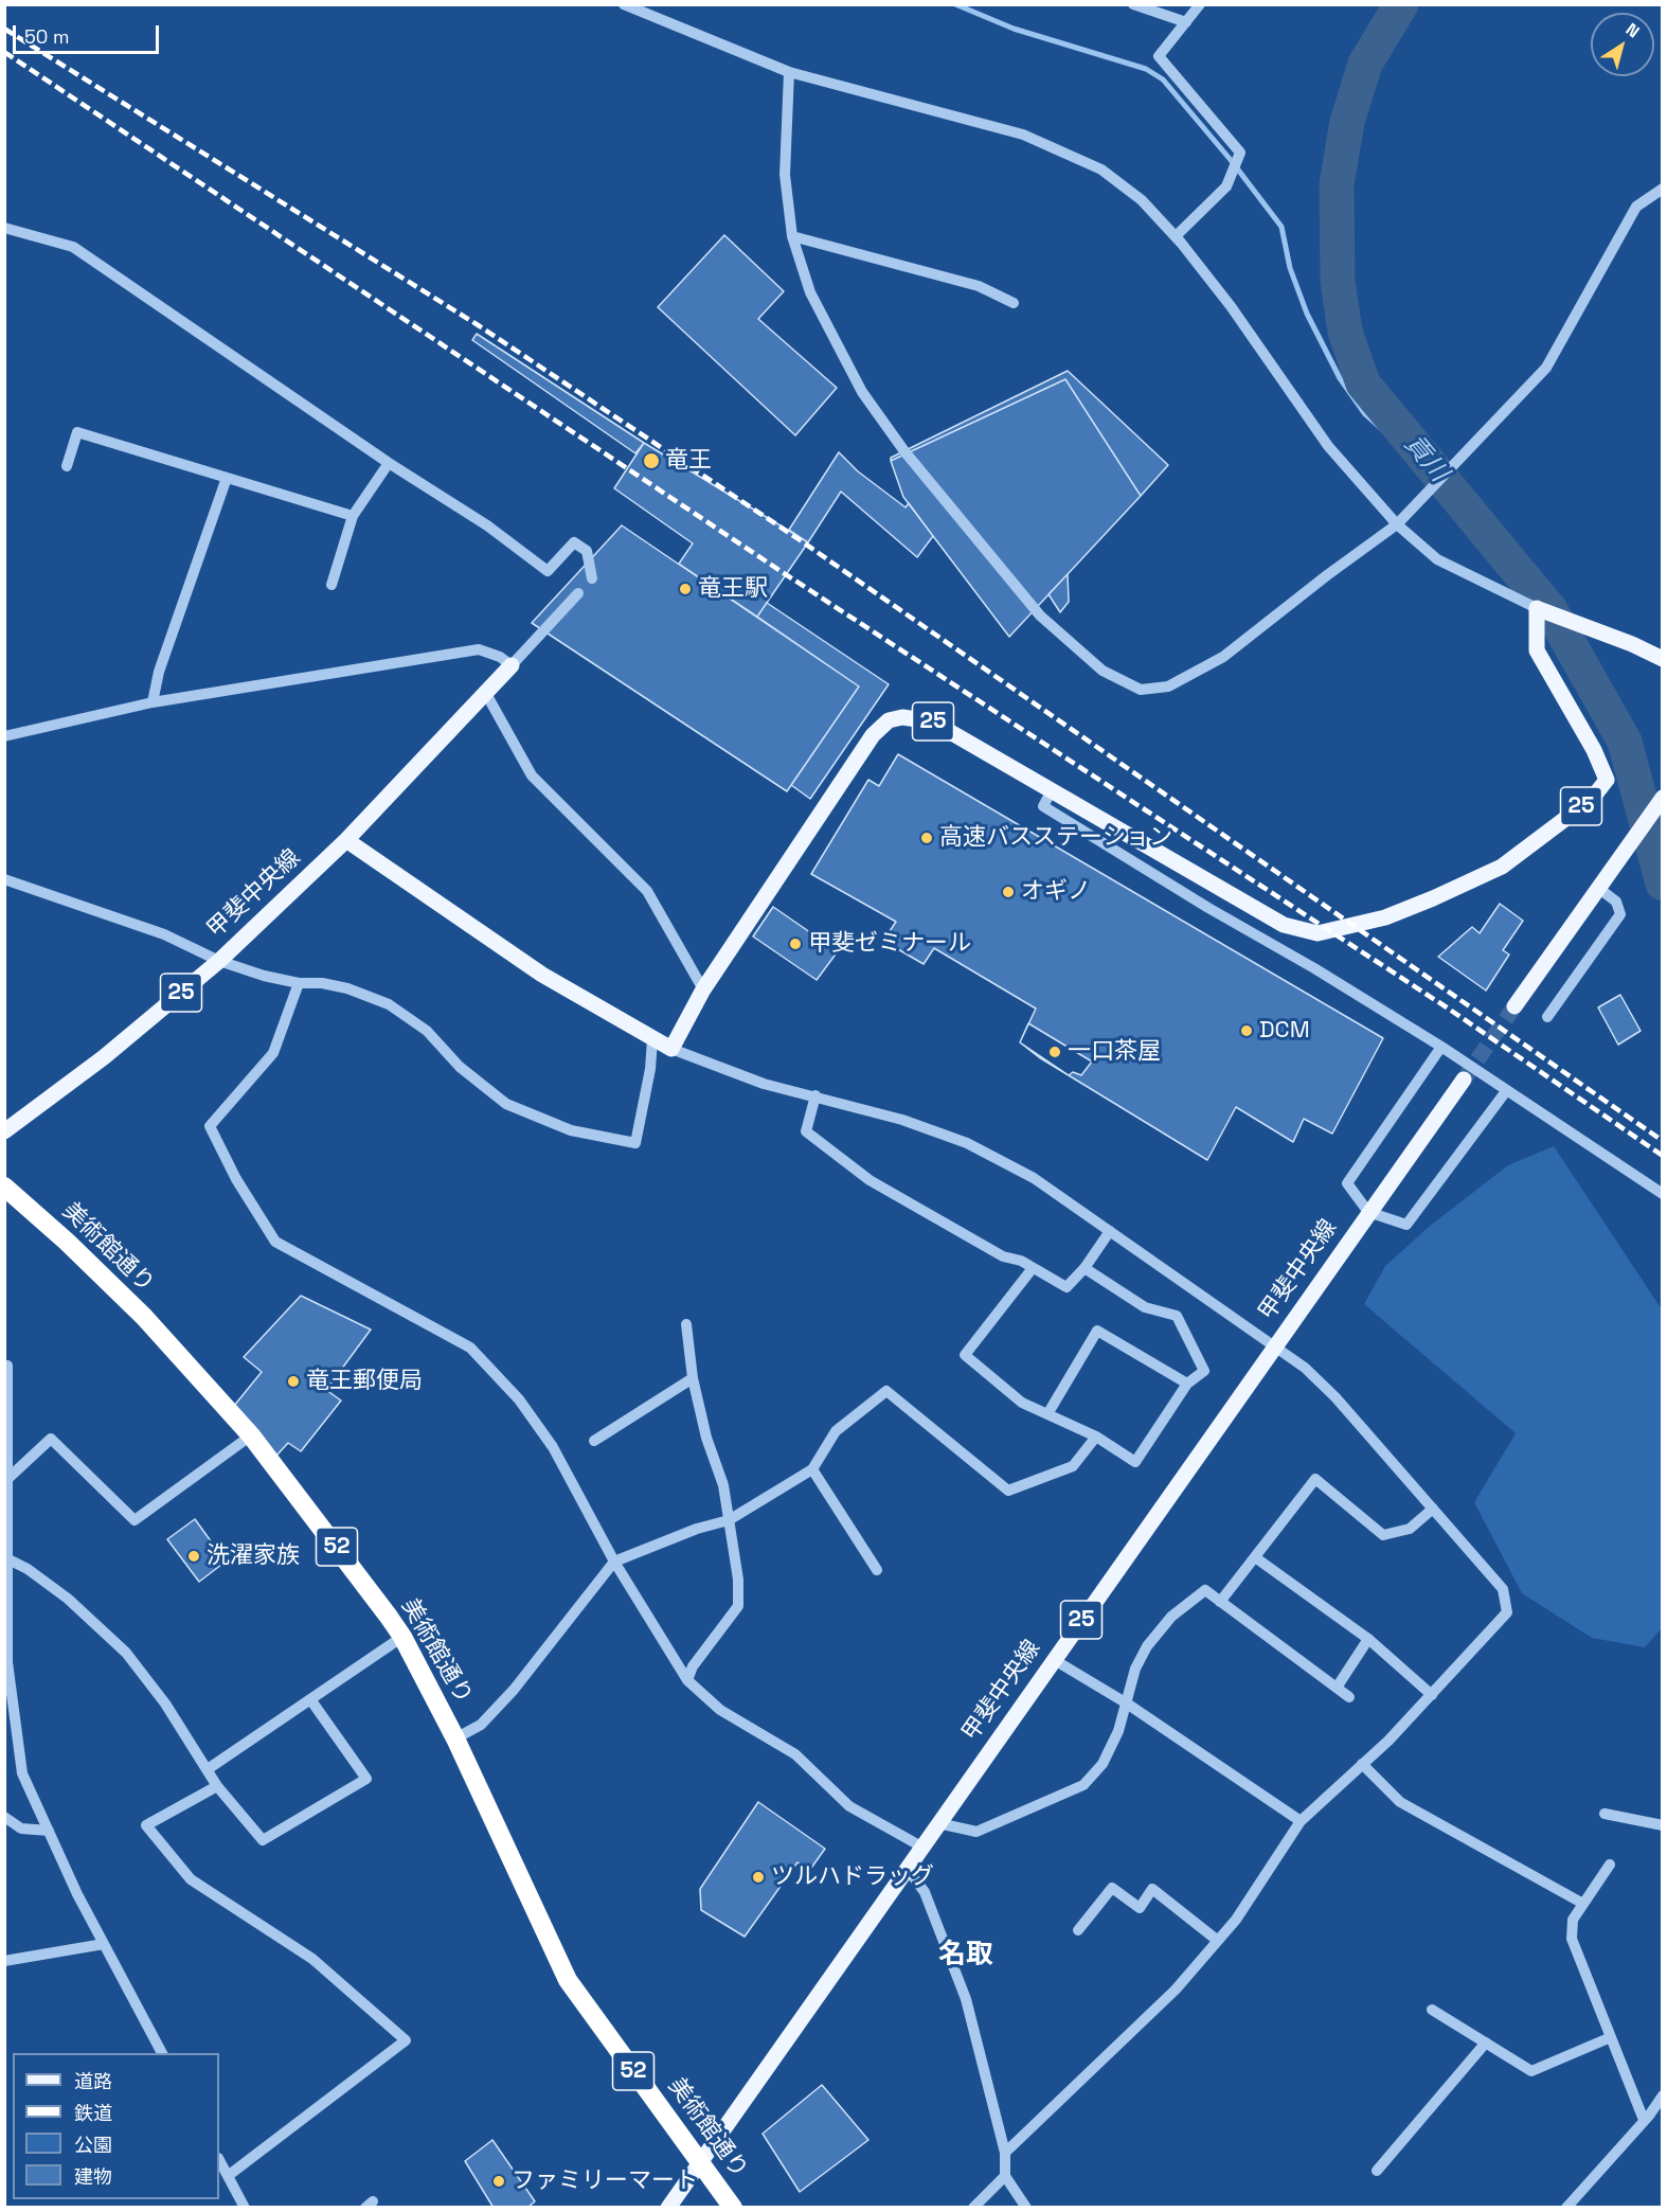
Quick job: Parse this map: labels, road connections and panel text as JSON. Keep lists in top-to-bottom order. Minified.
{"streets":{"highway":["美術館通り","52"],"main road":["25","甲斐中央線"]},"crossings":[["甲斐中央線","美術館通り"]],"districts":["名取"],"water":["貢川"],"places":["竜王","竜王駅","高速バスステーション","オギノ","甲斐ゼミナール","DCM","一口茶屋","竜王郵便局","洗濯家族","ツルハドラッグ","ファミリーマート"],"legend":["道路","鉄道","公園","建物"],"scale_bar":"50 m","north":"top right"}
